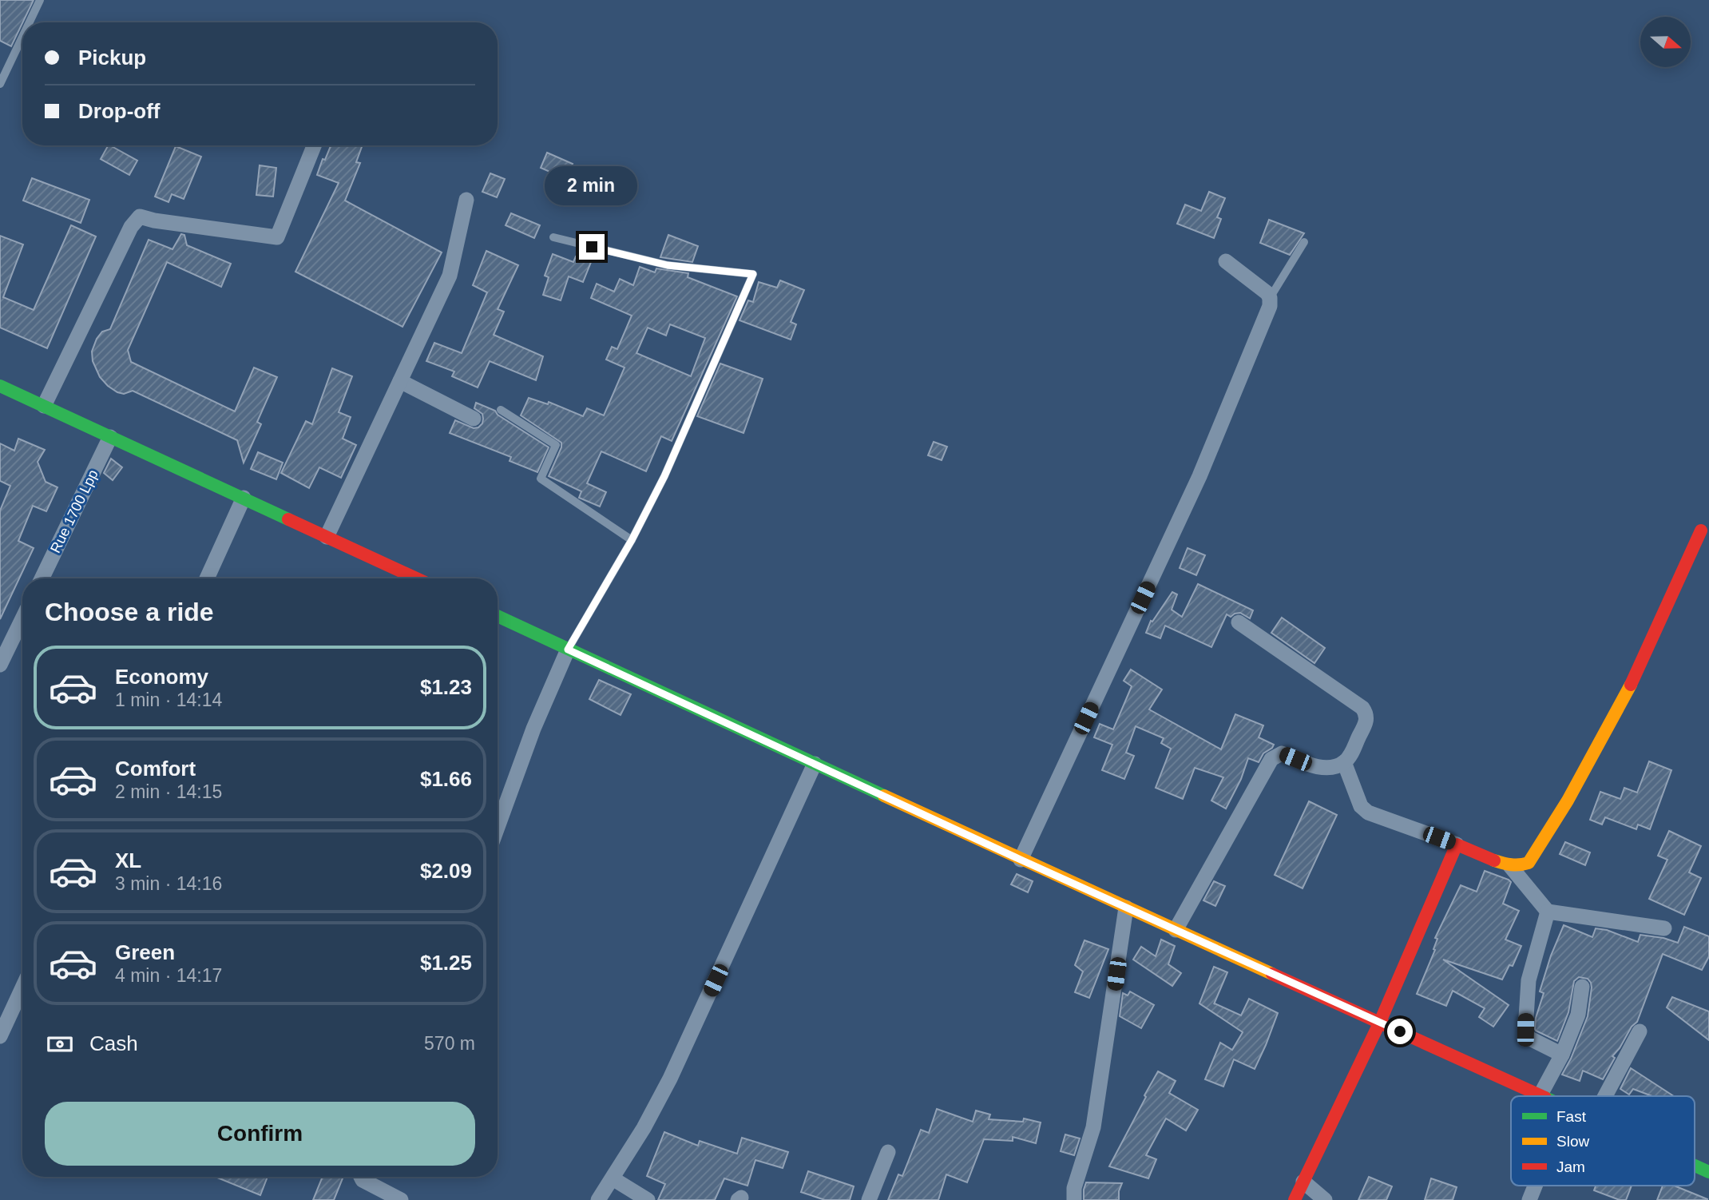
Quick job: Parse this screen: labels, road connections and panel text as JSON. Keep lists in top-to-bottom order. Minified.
{"streets":{"street":["Rue 1700 Lpp"]},"legend":["Fast","Slow","Jam"],"north":"right","page":{"banner":["Pickup","Drop-off"],"bubble":"2 min","heading":"Choose a ride","list":[{"name":"Economy","note":"1 min · 14:14","value":"$1.23"},{"name":"Comfort","note":"2 min · 14:15","value":"$1.66"},{"name":"XL","note":"3 min · 14:16","value":"$2.09"},{"name":"Green","note":"4 min · 14:17","value":"$1.25"}],"pay":["Cash","570 m"],"buttons":"Confirm"}}
